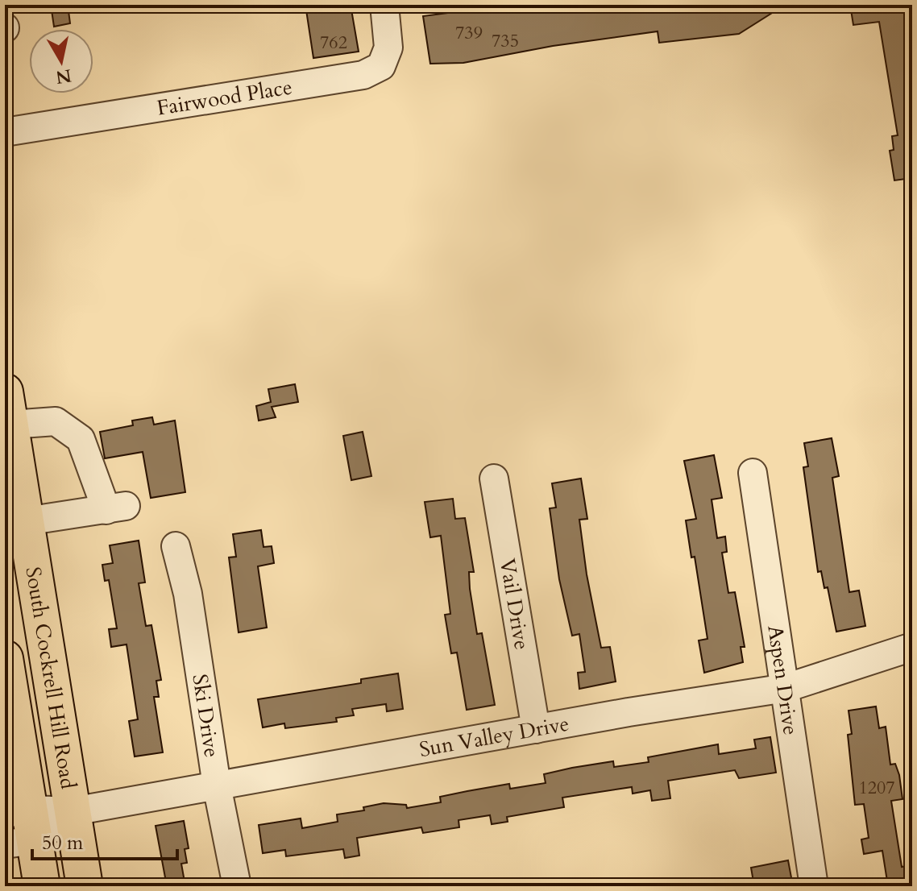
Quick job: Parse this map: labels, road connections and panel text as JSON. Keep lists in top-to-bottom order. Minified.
{"streets":{"main road":["South Cockrell Hill Road"],"street":["Fairwood Place","Vail Drive","Aspen Drive","Ski Drive","Sun Valley Drive"]},"crossings":[["Vail Drive","Sun Valley Drive"],["South Cockrell Hill Road","Sun Valley Drive"],["Aspen Drive","Sun Valley Drive"],["Ski Drive","Sun Valley Drive"]],"house_numbers":["739","735","762","1207"],"scale_bar":"50 m","north":"bottom"}
